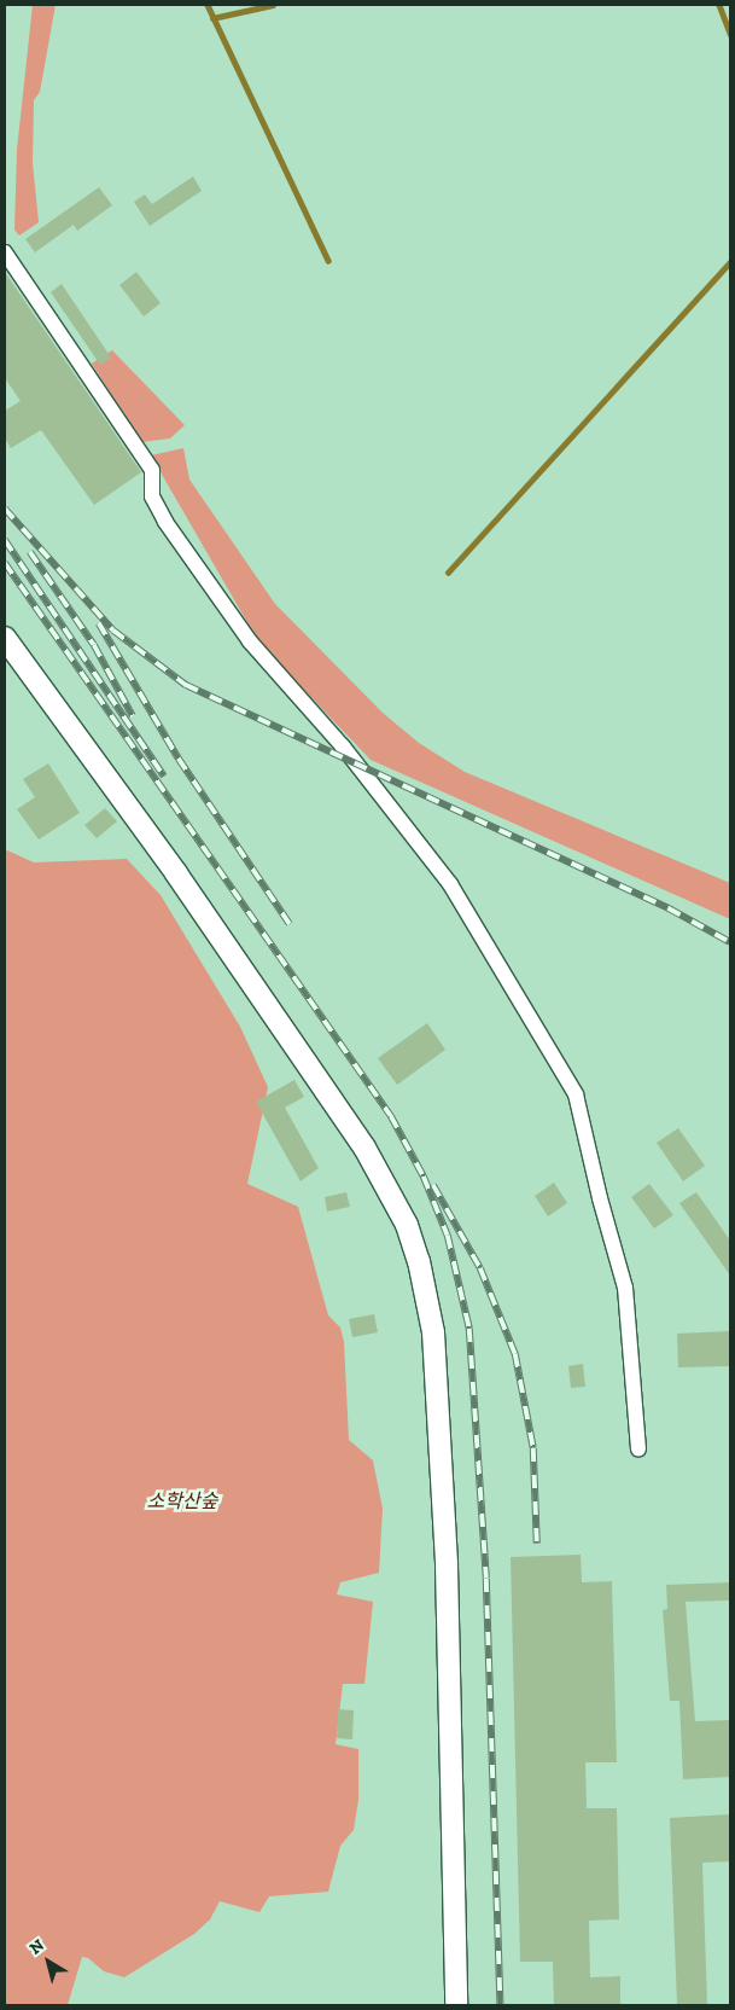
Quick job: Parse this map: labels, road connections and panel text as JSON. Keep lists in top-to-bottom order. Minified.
{"parks":["소학산숲"],"north":"top left"}
